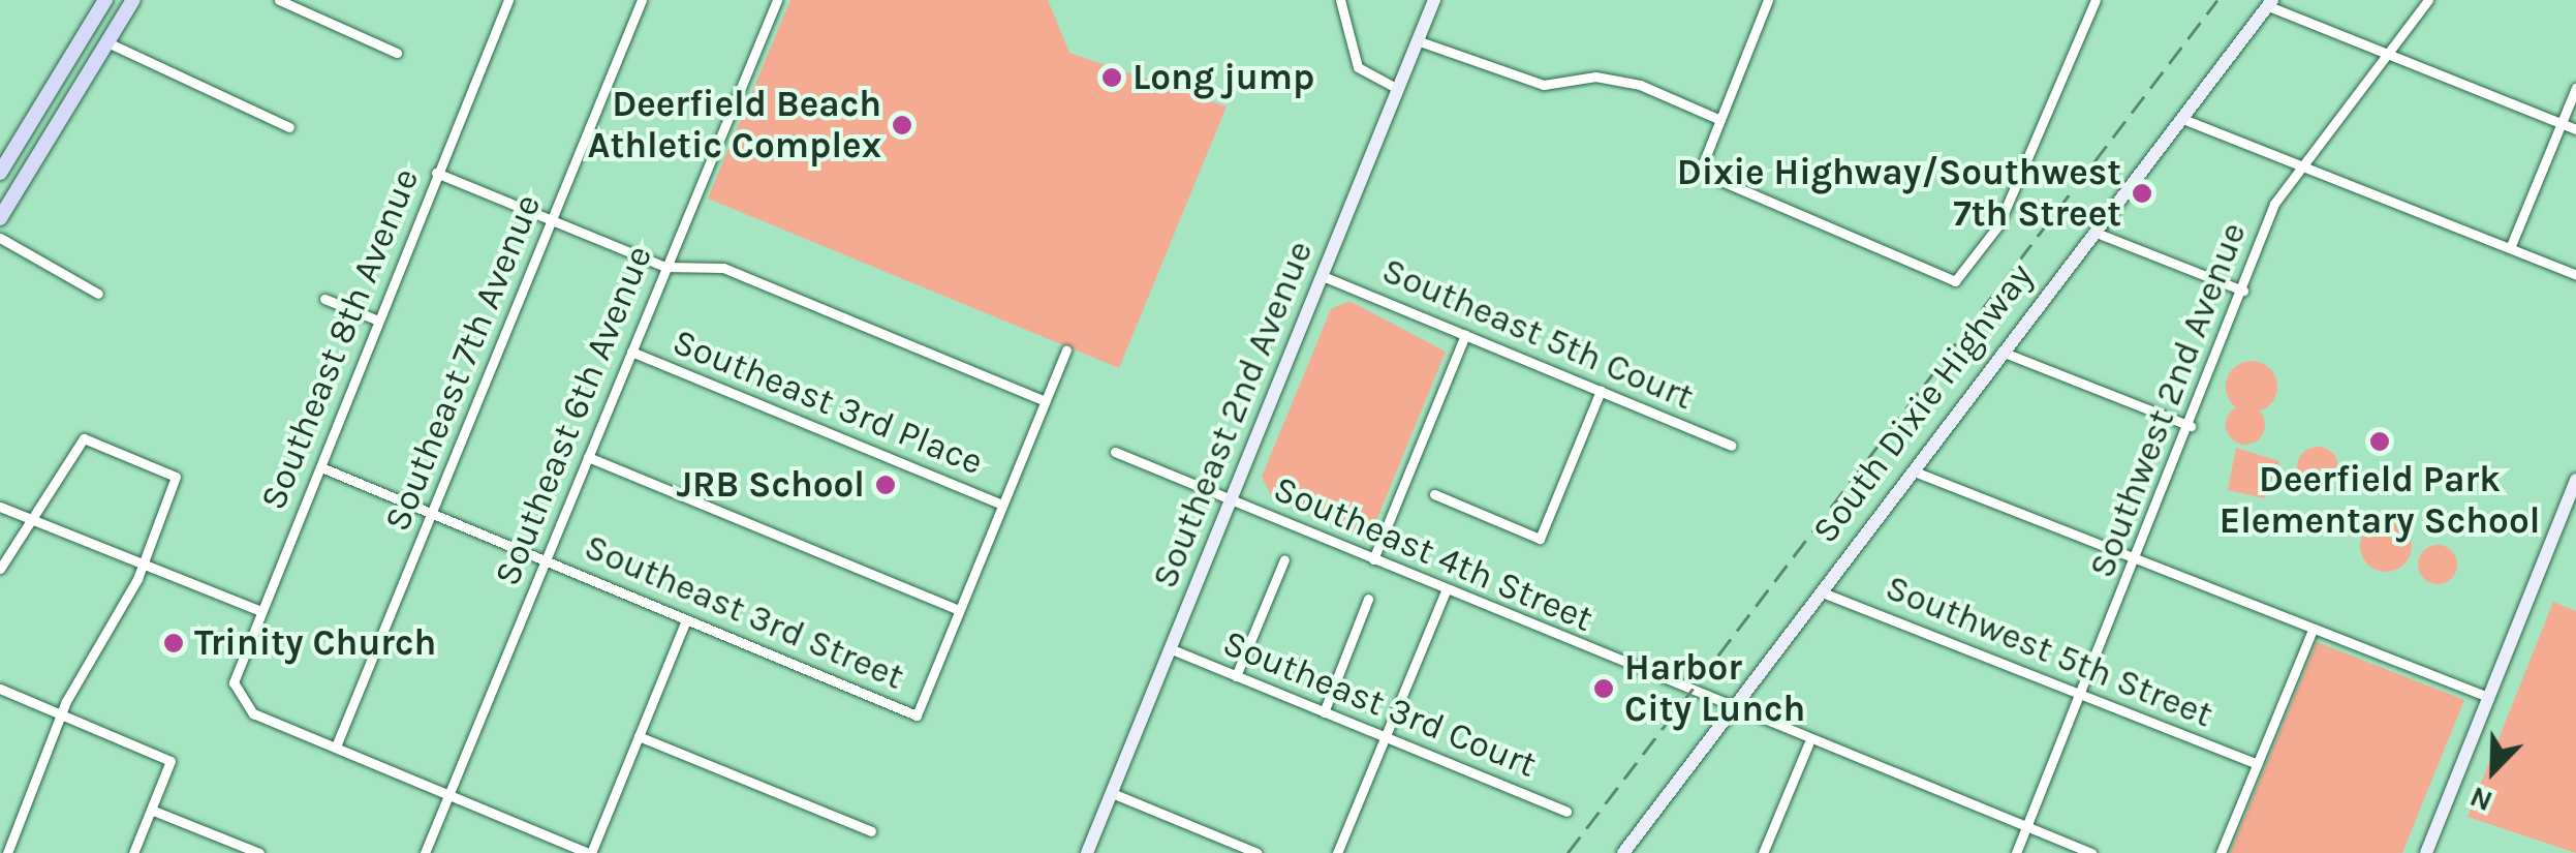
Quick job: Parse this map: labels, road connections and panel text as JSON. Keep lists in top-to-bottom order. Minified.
{"streets":{"street":["Southeast 5th Court","Southeast 8th Avenue","Southeast 7th Avenue","Southwest 2nd Avenue","Southeast 3rd Place","South Dixie Highway","Southeast 2nd Avenue","Southeast 6th Avenue","Southeast 4th Street","Southeast 3rd Street","Southwest 5th Street","Southeast 3rd Court"]},"crossings":[["Southeast 5th Court","Southeast 2nd Avenue"],["Southeast 8th Avenue","Southeast 7th Avenue"],["Southeast 8th Avenue","Southeast 3rd Street"],["Southeast 7th Avenue","Southeast 3rd Street"],["Southwest 2nd Avenue","Southeast 4th Street"],["Southwest 2nd Avenue","Southwest 5th Street"],["Southeast 3rd Place","Southeast 6th Avenue"],["South Dixie Highway","Southeast 4th Street"],["South Dixie Highway","Southwest 5th Street"],["Southeast 2nd Avenue","Southeast 4th Street"],["Southeast 2nd Avenue","Southeast 3rd Court"],["Southeast 6th Avenue","Southeast 3rd Street"]],"places":["Long jump","Deerfield Beach Athletic Complex","Dixie Highway/Southwest 7th Street","Deerfield Park Elementary School","JRB School","Trinity Church","Harbor City Lunch"],"north":"bottom left"}
